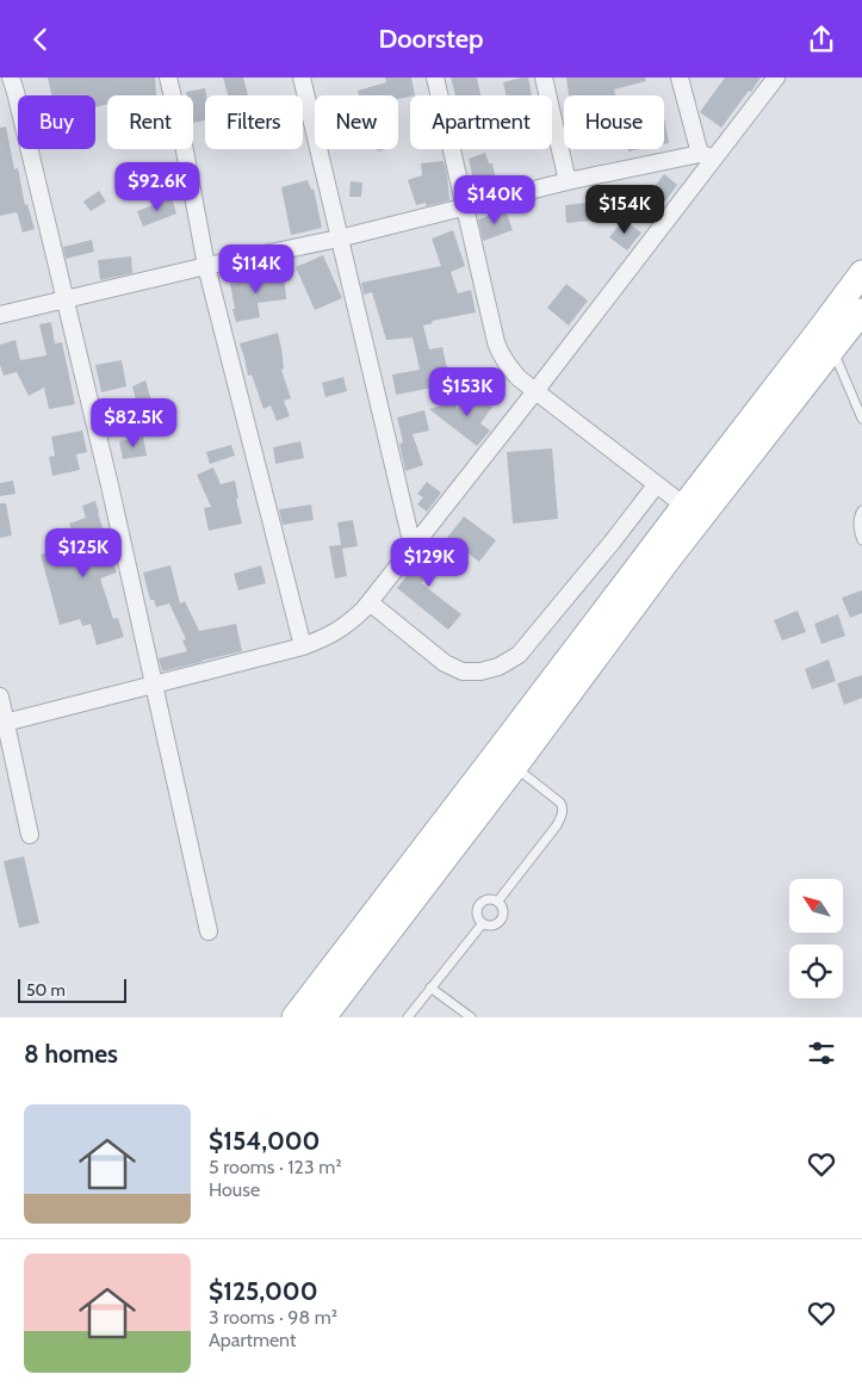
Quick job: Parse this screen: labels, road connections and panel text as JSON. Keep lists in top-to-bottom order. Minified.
{"scale_bar":"50 m","north":"top left","page":{"header":"Doorstep","chip":["Buy","Rent","Filters","New","Apartment","House"],"price":["$92.6K","$140K","$154K","$114K","$153K","$82.5K","$125K","$129K"],"scale":"50 m","heading":"8 homes","list":[{"name":"$154,000","note":"5 rooms · 123 m² · House"},{"name":"$125,000","note":"3 rooms · 98 m² · Apartment"}]}}
